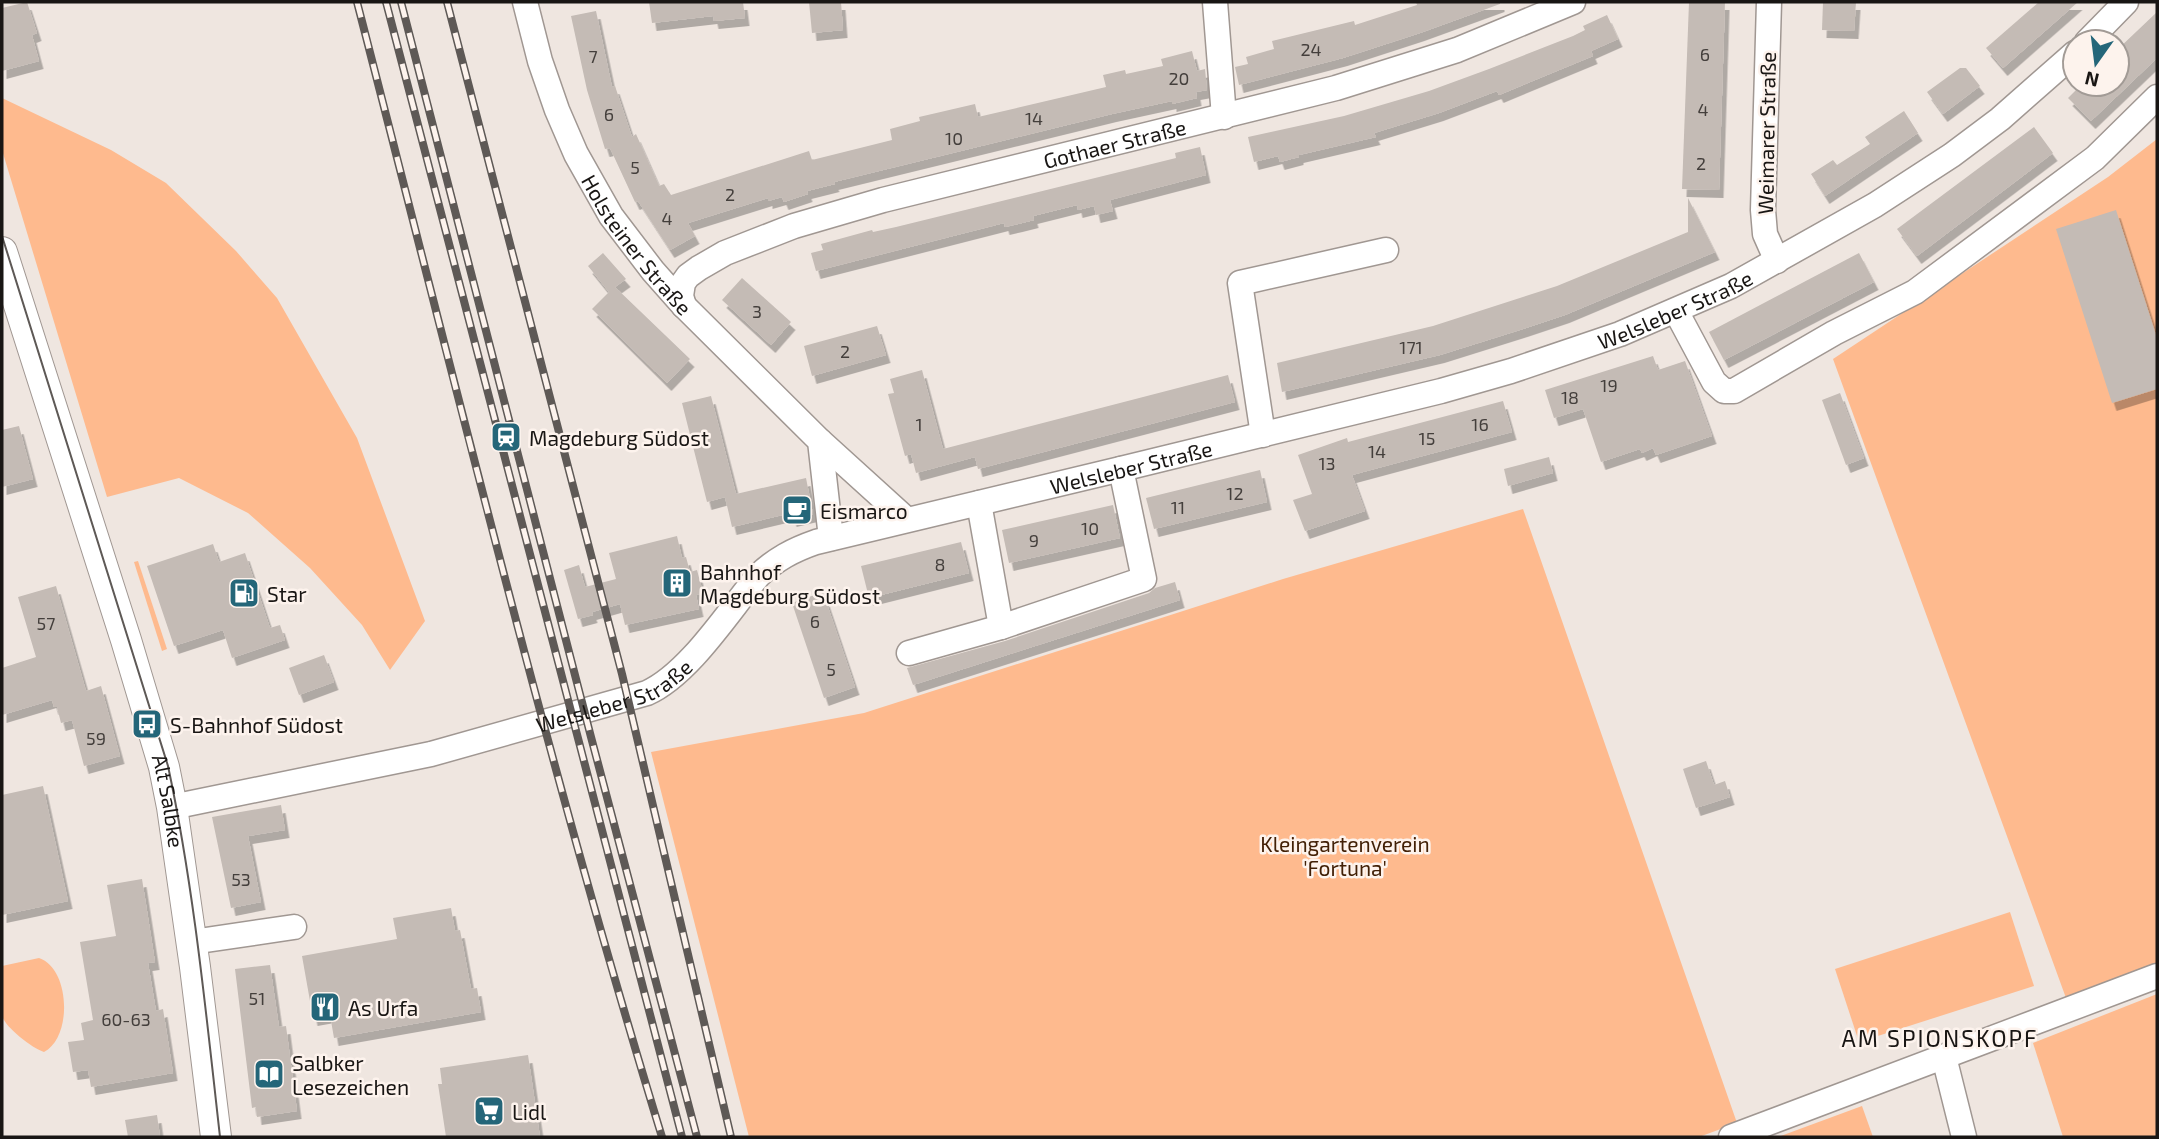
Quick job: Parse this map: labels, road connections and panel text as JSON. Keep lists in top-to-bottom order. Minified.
{"streets":{"main road":["Alt Salbke"],"street":["Weimarer Straße","Gothaer Straße","Holsteiner Straße","Welsleber Straße"]},"crossings":[["Weimarer Straße","Welsleber Straße"],["Gothaer Straße","Holsteiner Straße"],["Holsteiner Straße","Welsleber Straße"],["Welsleber Straße","Alt Salbke"]],"districts":["AM SPIONSKOPF"],"parks":["Kleingartenverein 'Fortuna'"],"places":{"station":["Magdeburg Südost"],"cafe":["Eismarco"],"building":["Bahnhof Magdeburg Südost"],"fuel station":["Star"],"bus stop":["S-Bahnhof Südost"],"restaurant":["As Urfa"],"library":["Salbker Lesezeichen"],"supermarket":["Lidl"]},"house_numbers":["24","6","7","20","4","6","14","10","2","5","2","4","3","171","2","19","18","1","16","15","14","13","12","11","10","9","8","6","57","5","59","53","51","60-63"],"north":"bottom"}
